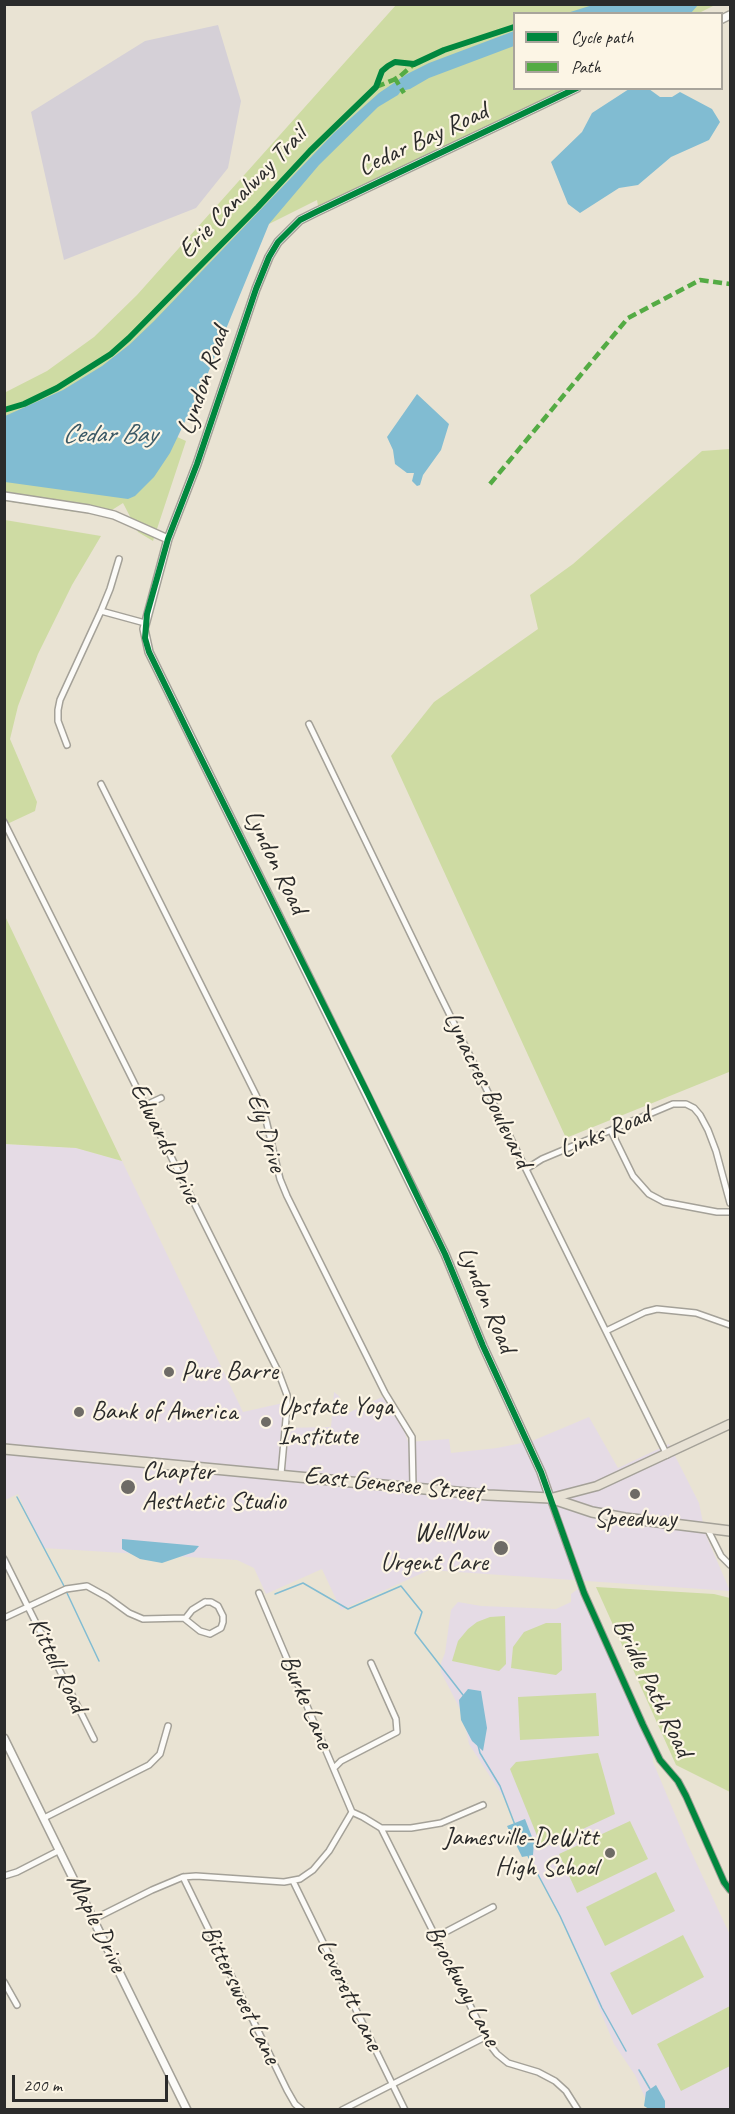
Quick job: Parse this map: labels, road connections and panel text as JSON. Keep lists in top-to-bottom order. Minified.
{"streets":{"highway":["East Genesee Street"],"street":["Cedar Bay Road","Lyndon Road","Lynacres Boulevard","Ely Drive","Links Road","Edwards Drive","Kittell Road","Bridle Path Road","Burke Lane","Maple Drive","Brockway Lane","Bittersweet Lane","Leverett Lane"],"cycle path":["Erie Canalway Trail"]},"crossings":[["Cedar Bay Road","Lyndon Road"],["Lyndon Road","East Genesee Street"],["Lyndon Road","Bridle Path Road"],["Lynacres Boulevard","Links Road"],["Lynacres Boulevard","East Genesee Street"],["Ely Drive","East Genesee Street"],["Edwards Drive","East Genesee Street"],["East Genesee Street","Bridle Path Road"]],"water":["Cedar Bay"],"places":["Pure Barre","Bank of America","Upstate Yoga Institute","Chapter Aesthetic Studio","Speedway","WellNow Urgent Care","Jamesville-DeWitt High School"],"legend":["Cycle path","Path"],"scale_bar":"200 m"}
